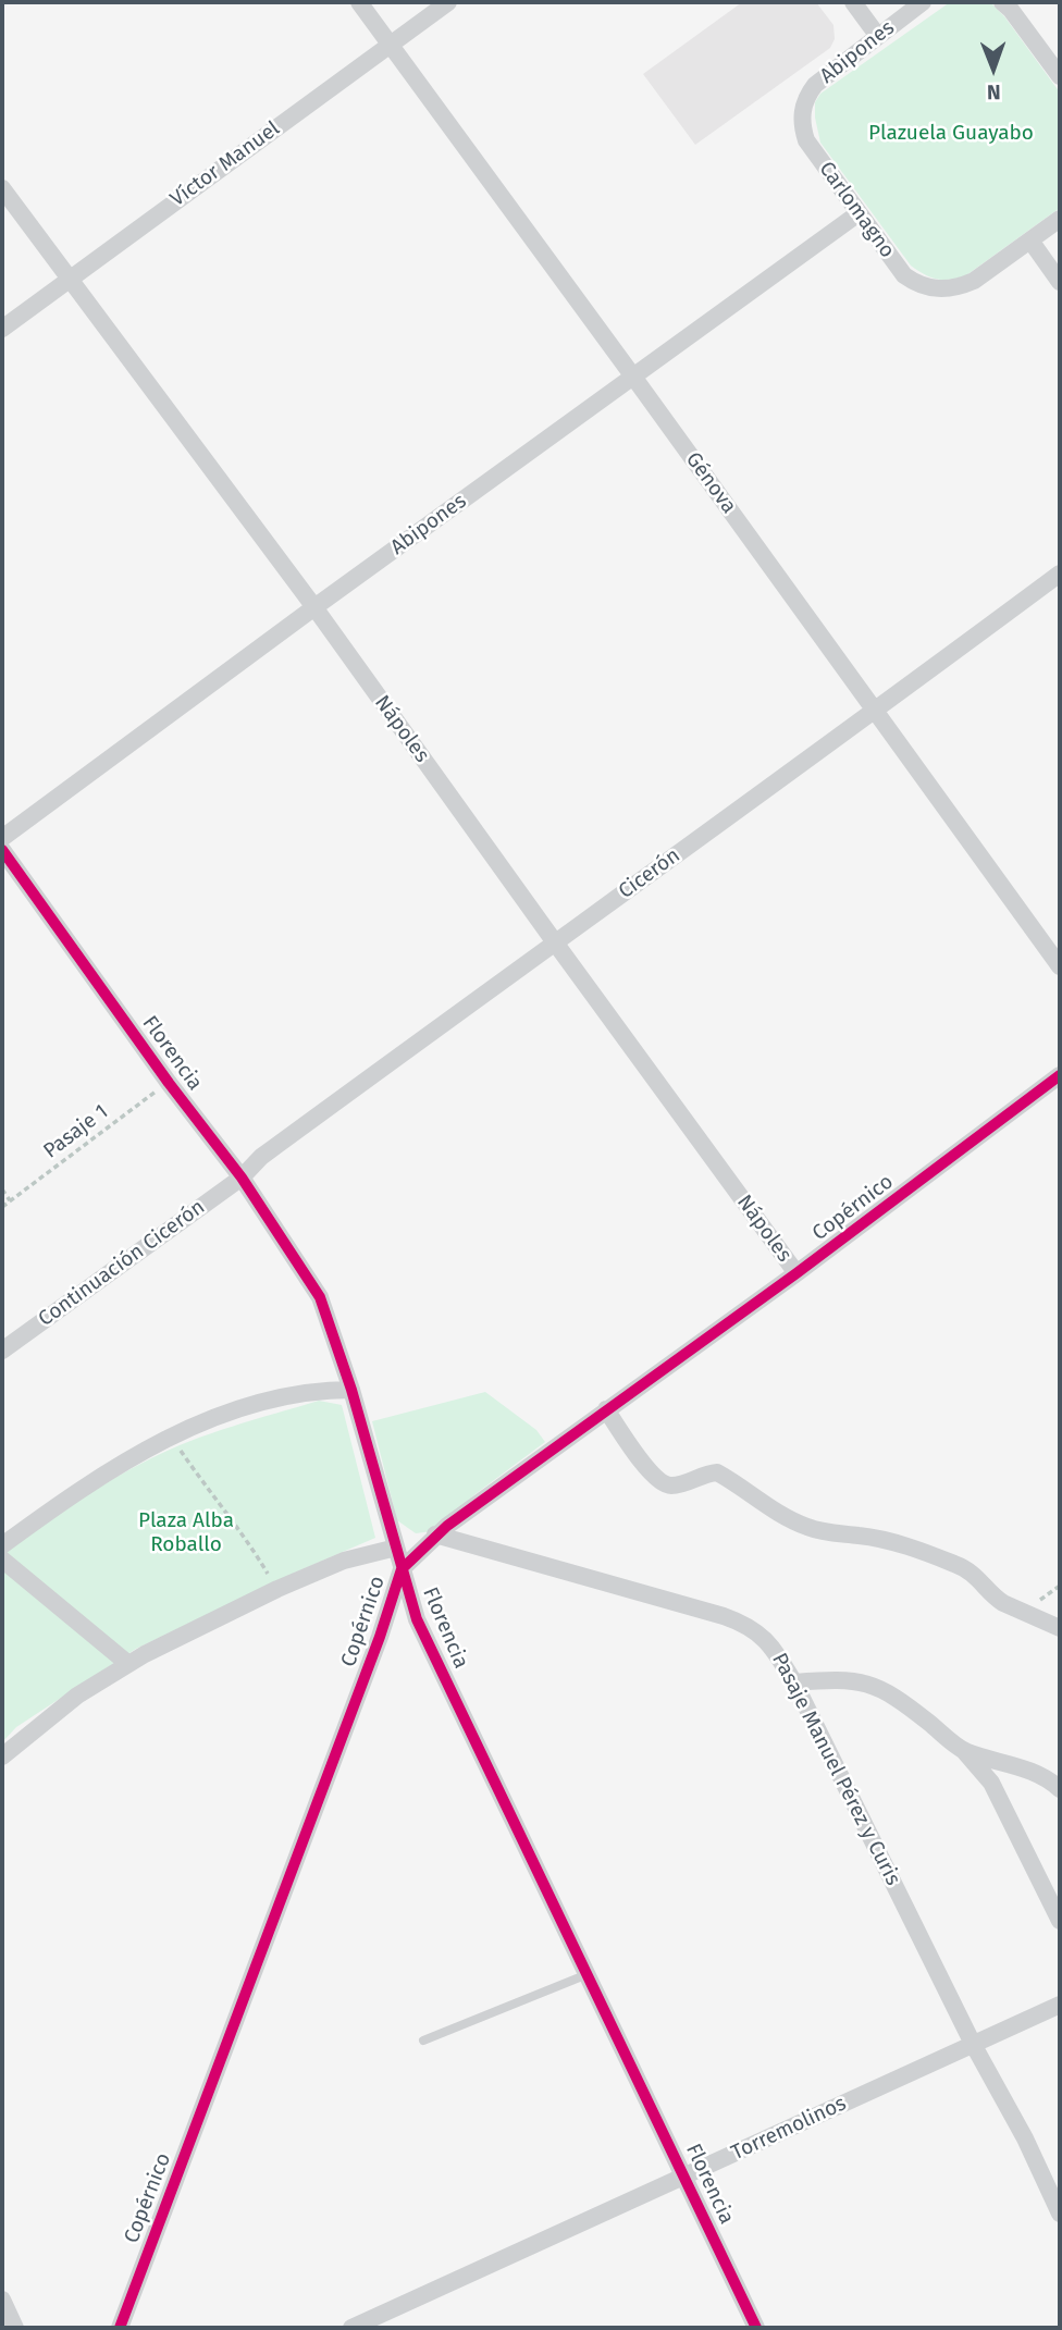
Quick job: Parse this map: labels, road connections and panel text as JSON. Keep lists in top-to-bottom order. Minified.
{"streets":{"street":["Abipones","Víctor Manuel","Carlomagno","Génova","Nápoles","Cicerón","Florencia","Copérnico","Continuación Cicerón","Pasaje Manuel Pérez y Curis","Torremolinos"],"path":["Pasaje 1"]},"crossings":[["Abipones","Carlomagno"],["Abipones","Génova"],["Abipones","Nápoles"],["Víctor Manuel","Génova"],["Víctor Manuel","Nápoles"],["Génova","Cicerón"],["Nápoles","Cicerón"],["Nápoles","Copérnico"],["Cicerón","Florencia"],["Cicerón","Continuación Cicerón"],["Florencia","Pasaje 1"],["Florencia","Copérnico"],["Florencia","Continuación Cicerón"],["Florencia","Torremolinos"],["Copérnico","Pasaje Manuel Pérez y Curis"],["Pasaje Manuel Pérez y Curis","Torremolinos"]],"parks":["Plazuela Guayabo","Plaza Alba Roballo"],"north":"bottom"}
